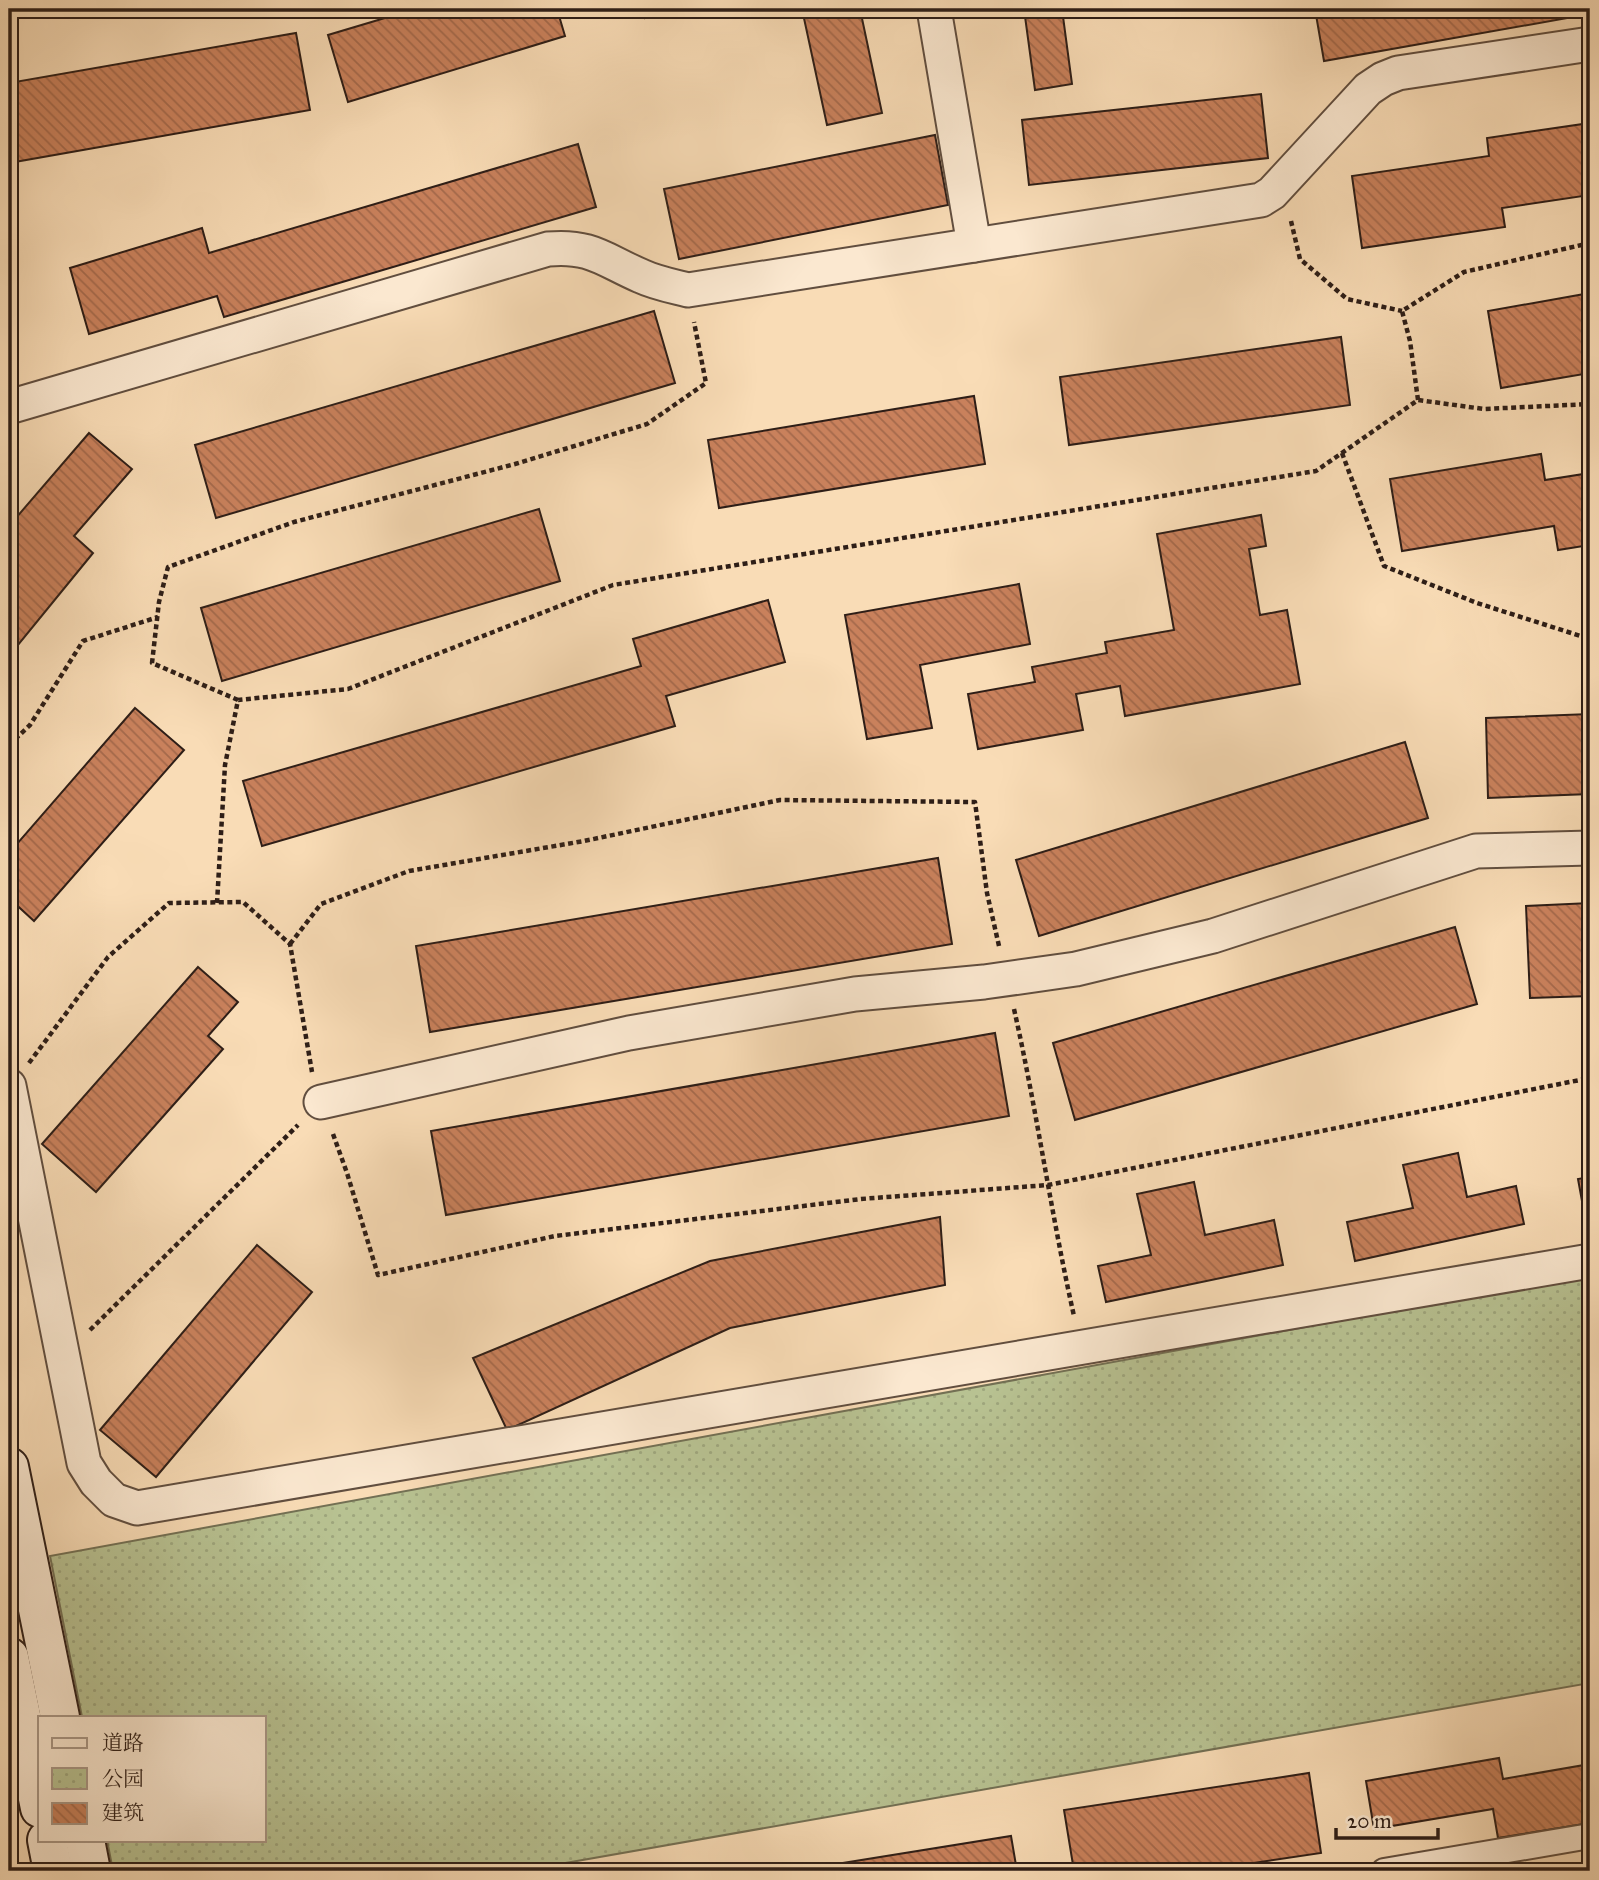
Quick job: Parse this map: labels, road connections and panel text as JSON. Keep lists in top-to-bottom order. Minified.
{"legend":["道路","公园","建筑"],"scale_bar":"20 m"}
